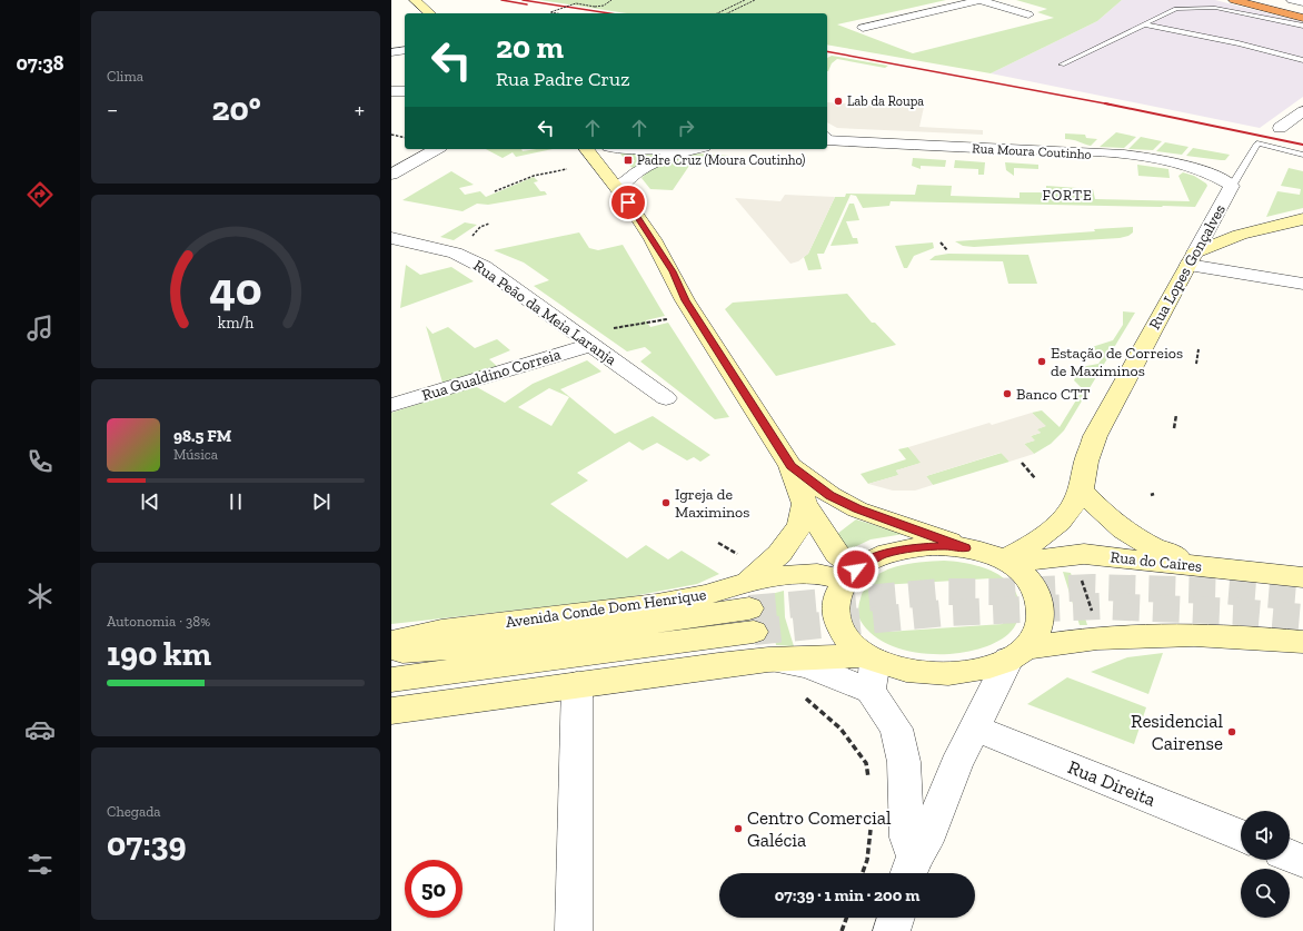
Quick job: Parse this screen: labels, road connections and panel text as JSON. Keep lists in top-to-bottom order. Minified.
{"streets":{"street":["Rua Moura Coutinho","Rua Lopes Gonçalves","Rua Peão da Meia Laranja","Rua Gualdino Correia","Rua do Caires","Avenida Conde Dom Henrique","Rua Direita"]},"crossings":[["Rua Moura Coutinho","Rua Lopes Gonçalves"],["Rua Lopes Gonçalves","Rua do Caires"],["Rua Peão da Meia Laranja","Rua Gualdino Correia"]],"districts":["FORTE"],"places":{"other":["Lab da Roupa","Estação de Correios de Maximinos","Banco CTT","Igreja de Maximinos","Residencial Cairense","Centro Comercial Galécia"],"transit":["Padre Cruz (Moura Coutinho)"]},"page":{"tabs":"07:38","tile":["Clima",["Autonomia · 38%","190 km"],["Chegada","07:39"]],"turn":["20 m","Rua Padre Cruz"],"heat":["−","20°","+"],"song":["98.5 FM","Música"],"limit":"50","trip":"07:39 · 1 min · 200 m","gauge":["40","km/h"]}}
